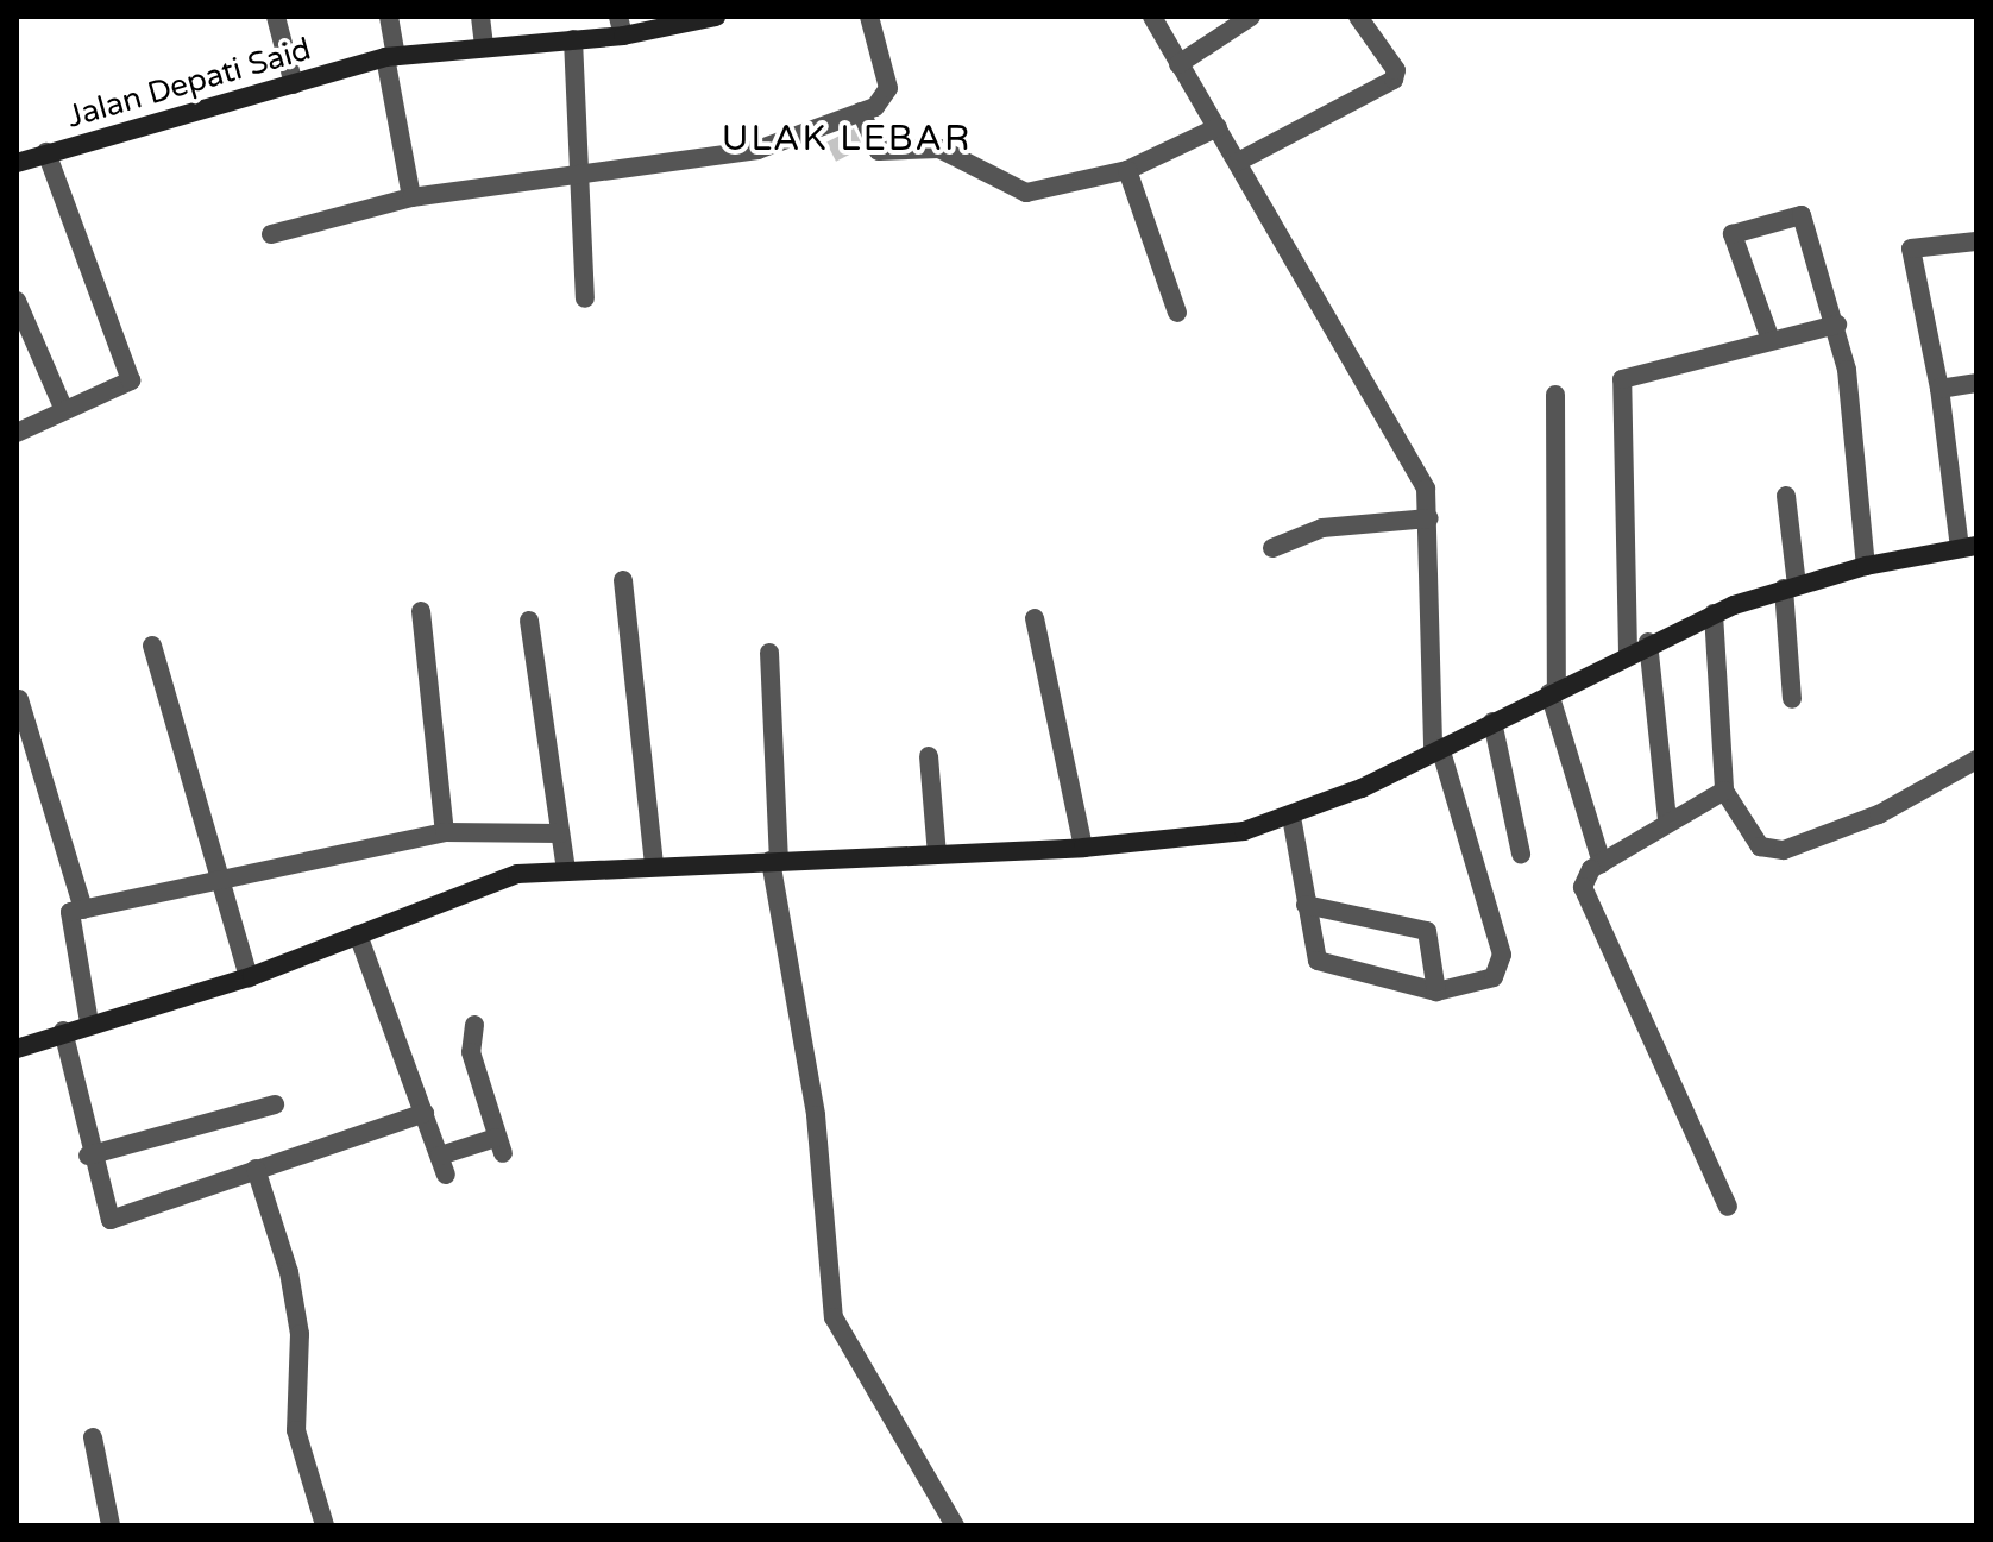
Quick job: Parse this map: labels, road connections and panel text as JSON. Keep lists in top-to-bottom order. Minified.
{"streets":{"street":["Jalan Depati Said"]},"districts":["ULAK LEBAR"]}
